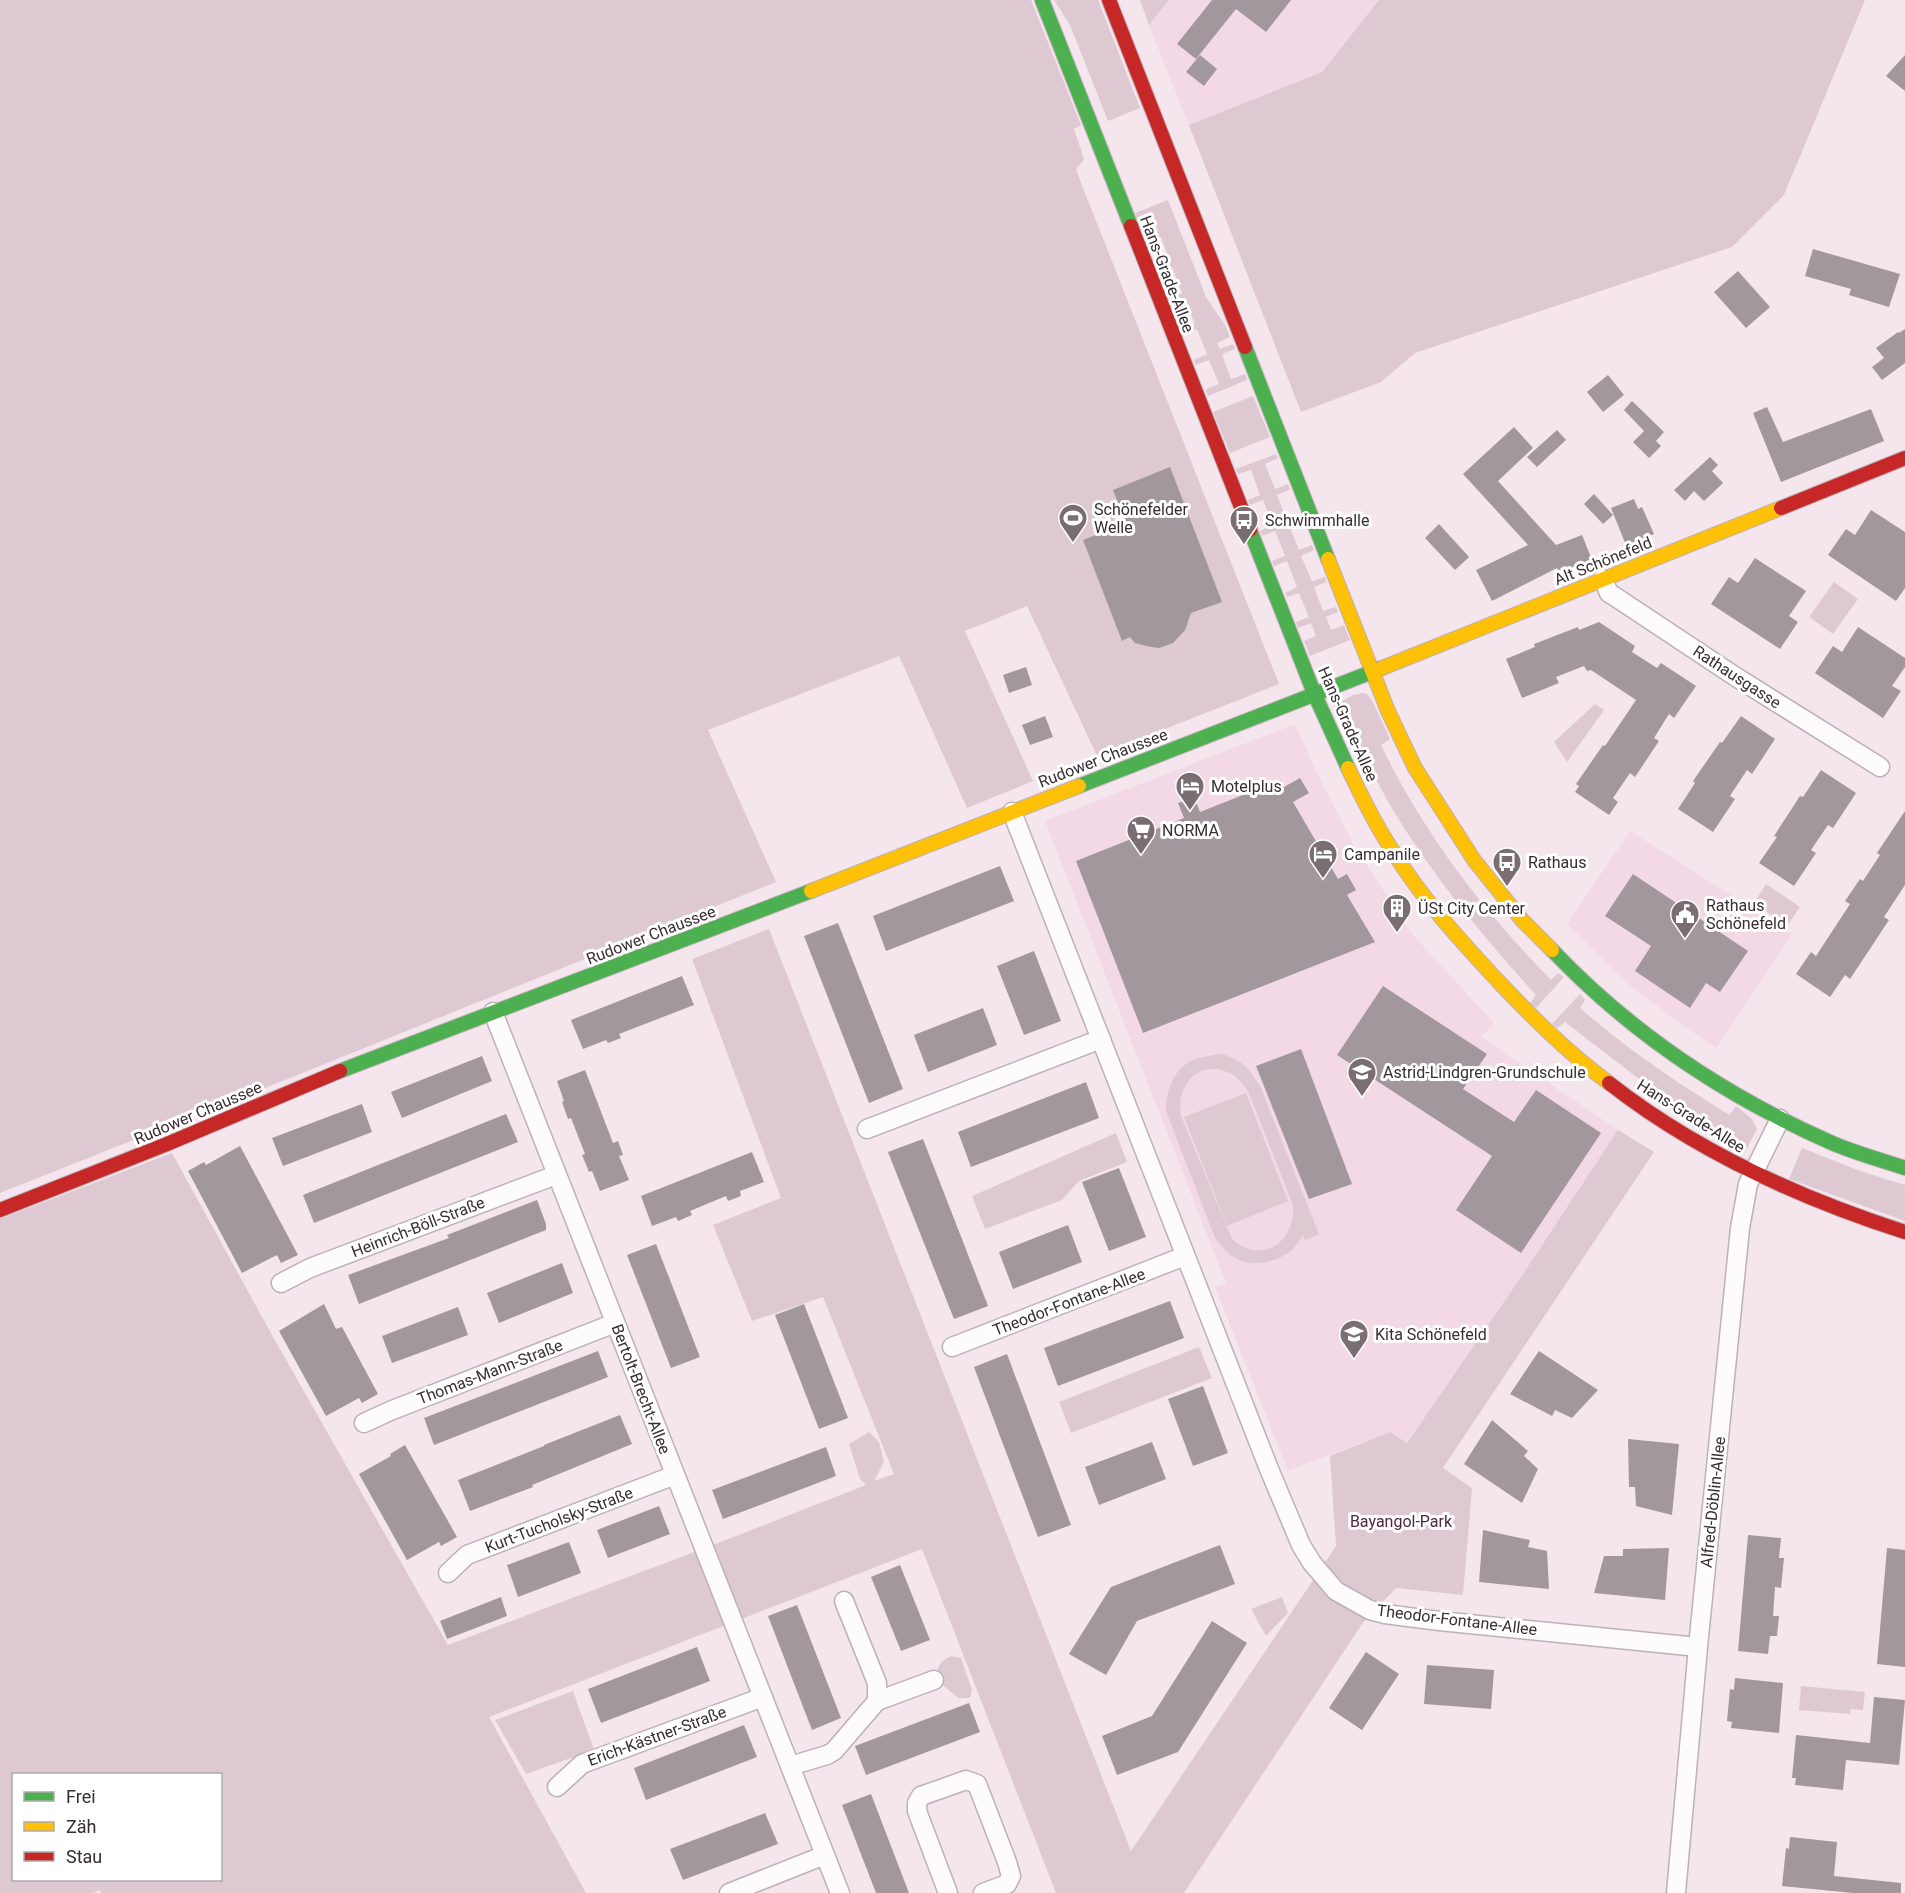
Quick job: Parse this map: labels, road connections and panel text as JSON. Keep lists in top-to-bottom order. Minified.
{"streets":{"street":["Hans-Grade-Allee","Alt Schönefeld","Rathausgasse","Rudower Chaussee","Heinrich-Böll-Straße","Theodor-Fontane-Allee","Thomas-Mann-Straße","Bertolt-Brecht-Allee","Alfred-Döblin-Allee","Kurt-Tucholsky-Straße","Erich-Kästner-Straße"]},"crossings":[["Hans-Grade-Allee","Alt Schönefeld"],["Hans-Grade-Allee","Rudower Chaussee"],["Hans-Grade-Allee","Alfred-Döblin-Allee"],["Alt Schönefeld","Rathausgasse"],["Alt Schönefeld","Rudower Chaussee"],["Rudower Chaussee","Theodor-Fontane-Allee"],["Rudower Chaussee","Bertolt-Brecht-Allee"],["Heinrich-Böll-Straße","Bertolt-Brecht-Allee"],["Theodor-Fontane-Allee","Alfred-Döblin-Allee"],["Thomas-Mann-Straße","Bertolt-Brecht-Allee"],["Bertolt-Brecht-Allee","Kurt-Tucholsky-Straße"],["Bertolt-Brecht-Allee","Erich-Kästner-Straße"]],"parks":["Bayangol-Park"],"places":{"sports":["Schönefelder Welle"],"bus stop":["Schwimmhalle","Rathaus"],"hotel":["Motelplus","Campanile"],"supermarket":["NORMA"],"building":["ÜSt City Center"],"public building":["Rathaus Schönefeld"],"school or university":["Astrid-Lindgren-Grundschule","Kita Schönefeld"]},"legend":["Frei","Zäh","Stau"]}
